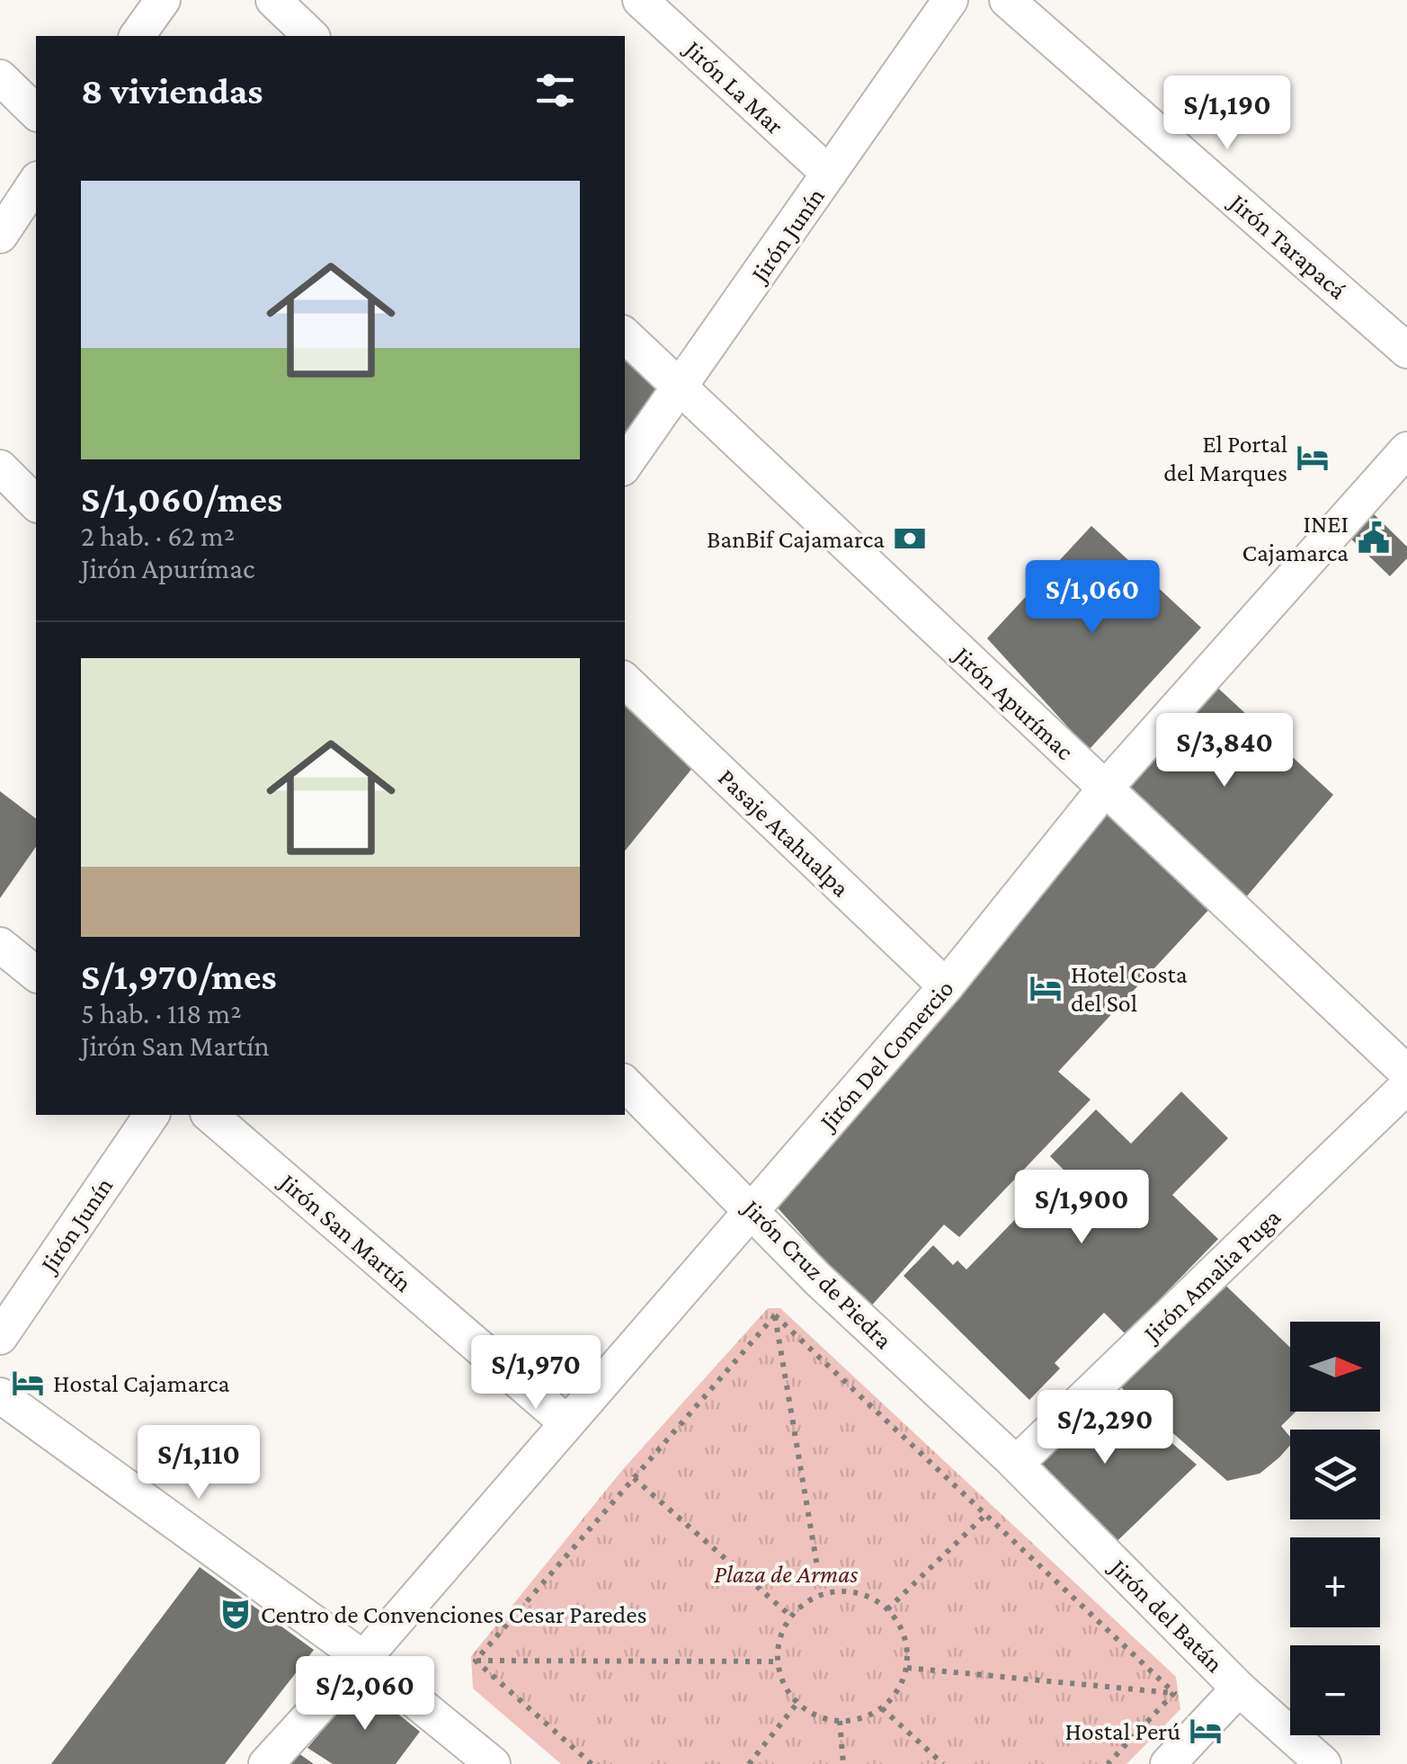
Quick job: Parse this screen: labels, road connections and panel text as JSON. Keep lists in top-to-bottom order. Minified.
{"streets":{"street":["Jirón La Mar","Jirón Junín","Jirón Tarapacá","Jirón Apurímac","Pasaje Atahualpa","Jirón Del Comercio","Jirón San Martín","Jirón Cruz de Piedra","Jirón Amalia Puga","Jirón del Batán"]},"crossings":[["Jirón La Mar","Jirón Junín"],["Jirón Junín","Jirón Apurímac"],["Jirón Apurímac","Jirón Del Comercio"],["Pasaje Atahualpa","Jirón Del Comercio"],["Jirón Del Comercio","Jirón San Martín"],["Jirón Del Comercio","Jirón Cruz de Piedra"],["Jirón Cruz de Piedra","Jirón Amalia Puga"],["Jirón Cruz de Piedra","Jirón del Batán"],["Jirón Amalia Puga","Jirón del Batán"]],"parks":["Plaza de Armas"],"places":{"hotel":["El Portal del Marques","Hotel Costa del Sol","Hostal Cajamarca","Hostal Perú"],"public building":["INEI Cajamarca"],"bank":["BanBif Cajamarca"],"theatre":["Centro de Convenciones Cesar Paredes"]},"north":"right","page":{"heading":"8 viviendas","price":["S/1,190","S/1,060","S/3,840","S/1,900","S/1,970","S/2,290","S/1,110","S/2,060"],"list":[{"name":"S/1,060/mes","note":"2 hab. · 62 m² · Jirón Apurímac"},{"name":"S/1,970/mes","note":"5 hab. · 118 m² · Jirón San Martín"}],"map_buttons":["+","−"]}}
